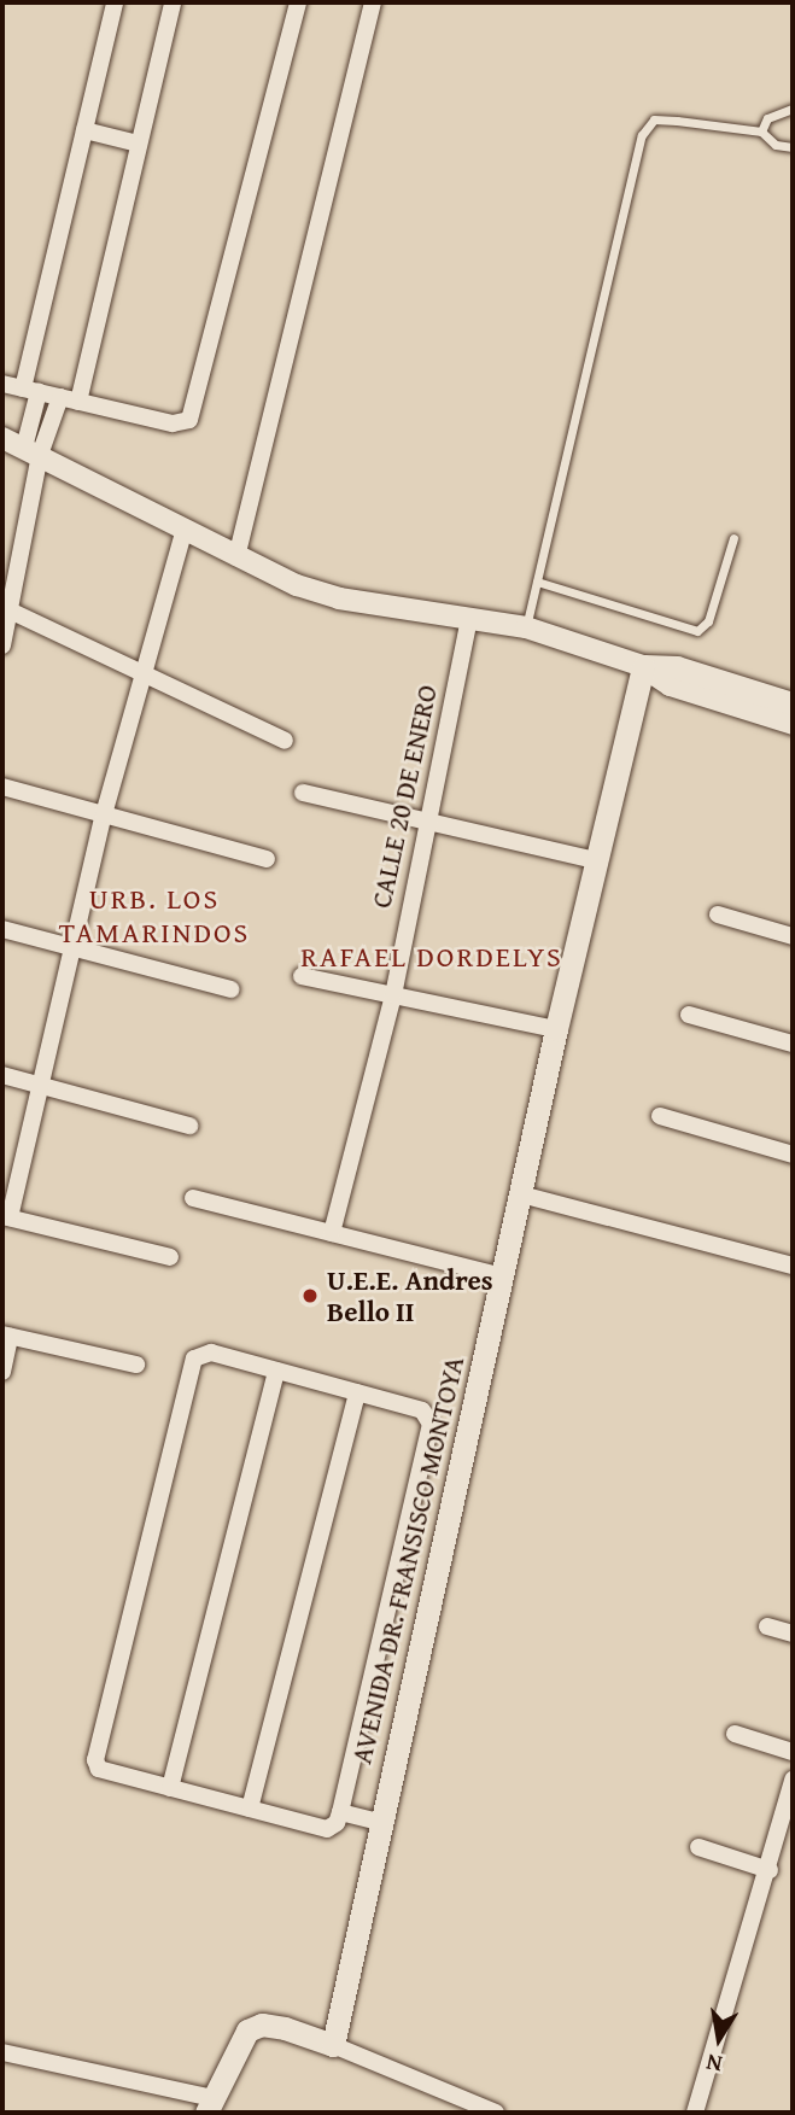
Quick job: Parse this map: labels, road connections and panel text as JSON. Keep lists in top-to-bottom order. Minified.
{"streets":{"main road":["AVENIDA DR. FRANSISCO MONTOYA"],"street":["CALLE 20 DE ENERO"]},"districts":["URB. LOS TAMARINDOS","RAFAEL DORDELYS"],"places":["U.E.E. Andres Bello II"],"north":"bottom"}
